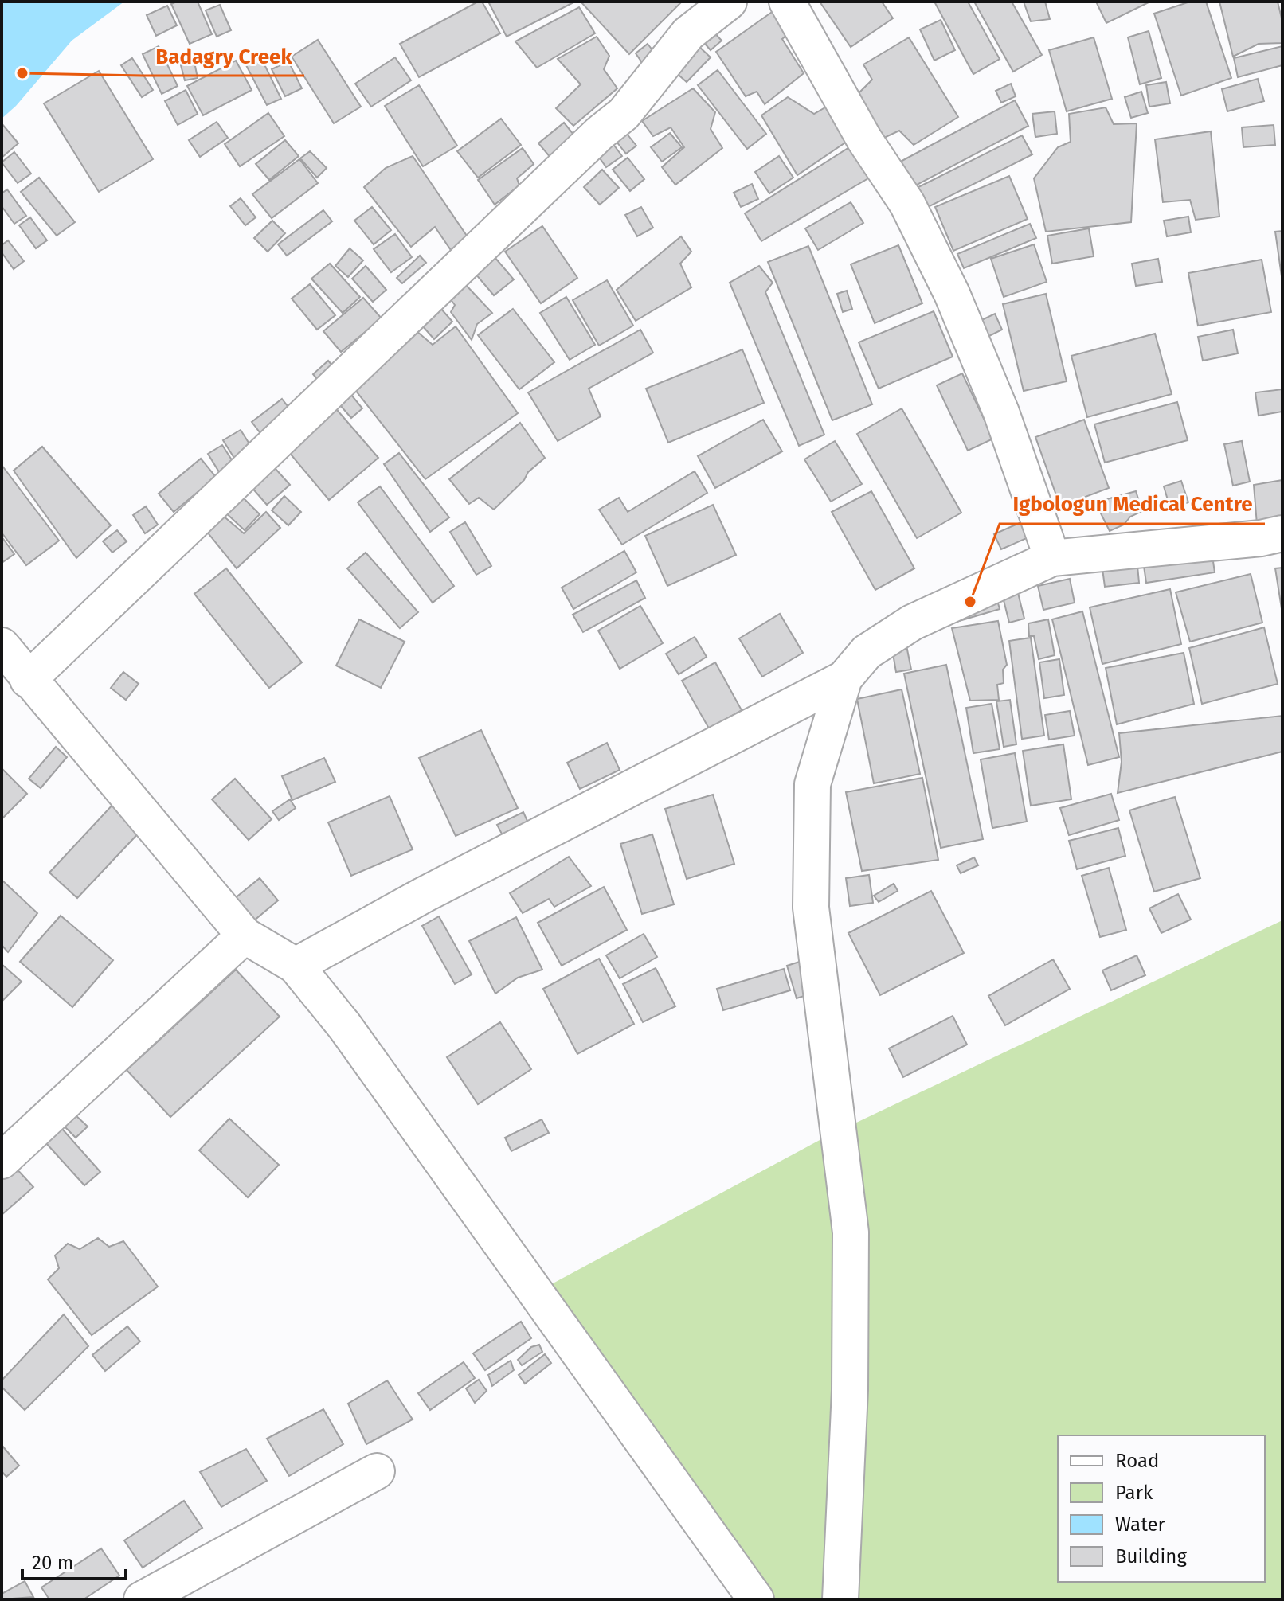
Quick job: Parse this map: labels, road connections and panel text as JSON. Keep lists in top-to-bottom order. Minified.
{"places":["Badagry Creek","Igbologun Medical Centre"],"legend":["Road","Park","Water","Building"],"scale_bar":"20 m"}
